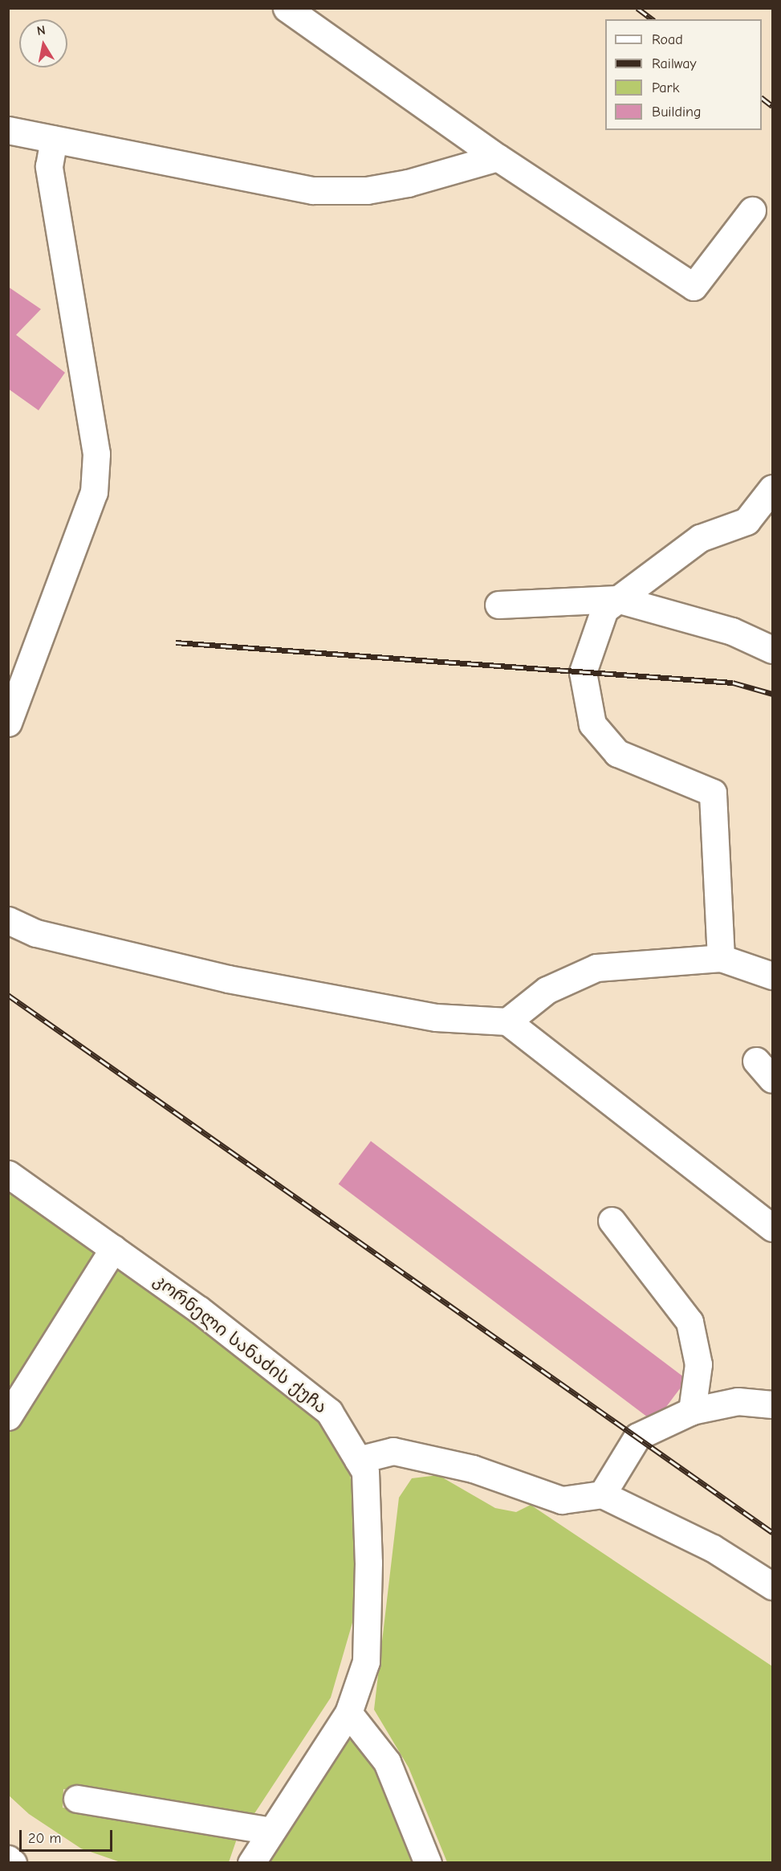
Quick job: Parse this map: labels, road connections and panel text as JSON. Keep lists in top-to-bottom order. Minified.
{"streets":{"street":["კორნელი სანაძის ქუჩა"]},"legend":["Road","Railway","Park","Building"],"scale_bar":"20 m","north":"top"}
